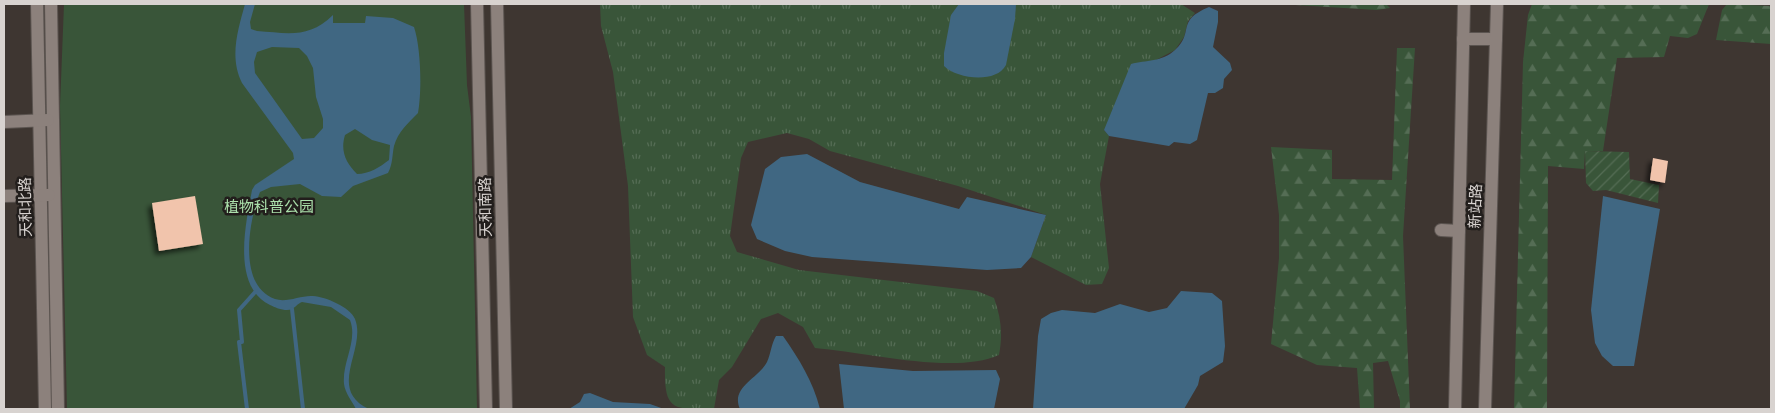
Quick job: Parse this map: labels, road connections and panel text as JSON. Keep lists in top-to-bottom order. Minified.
{"streets":{"street":["新站路","天和北路","天和南路"]},"parks":["植物科普公园"]}
